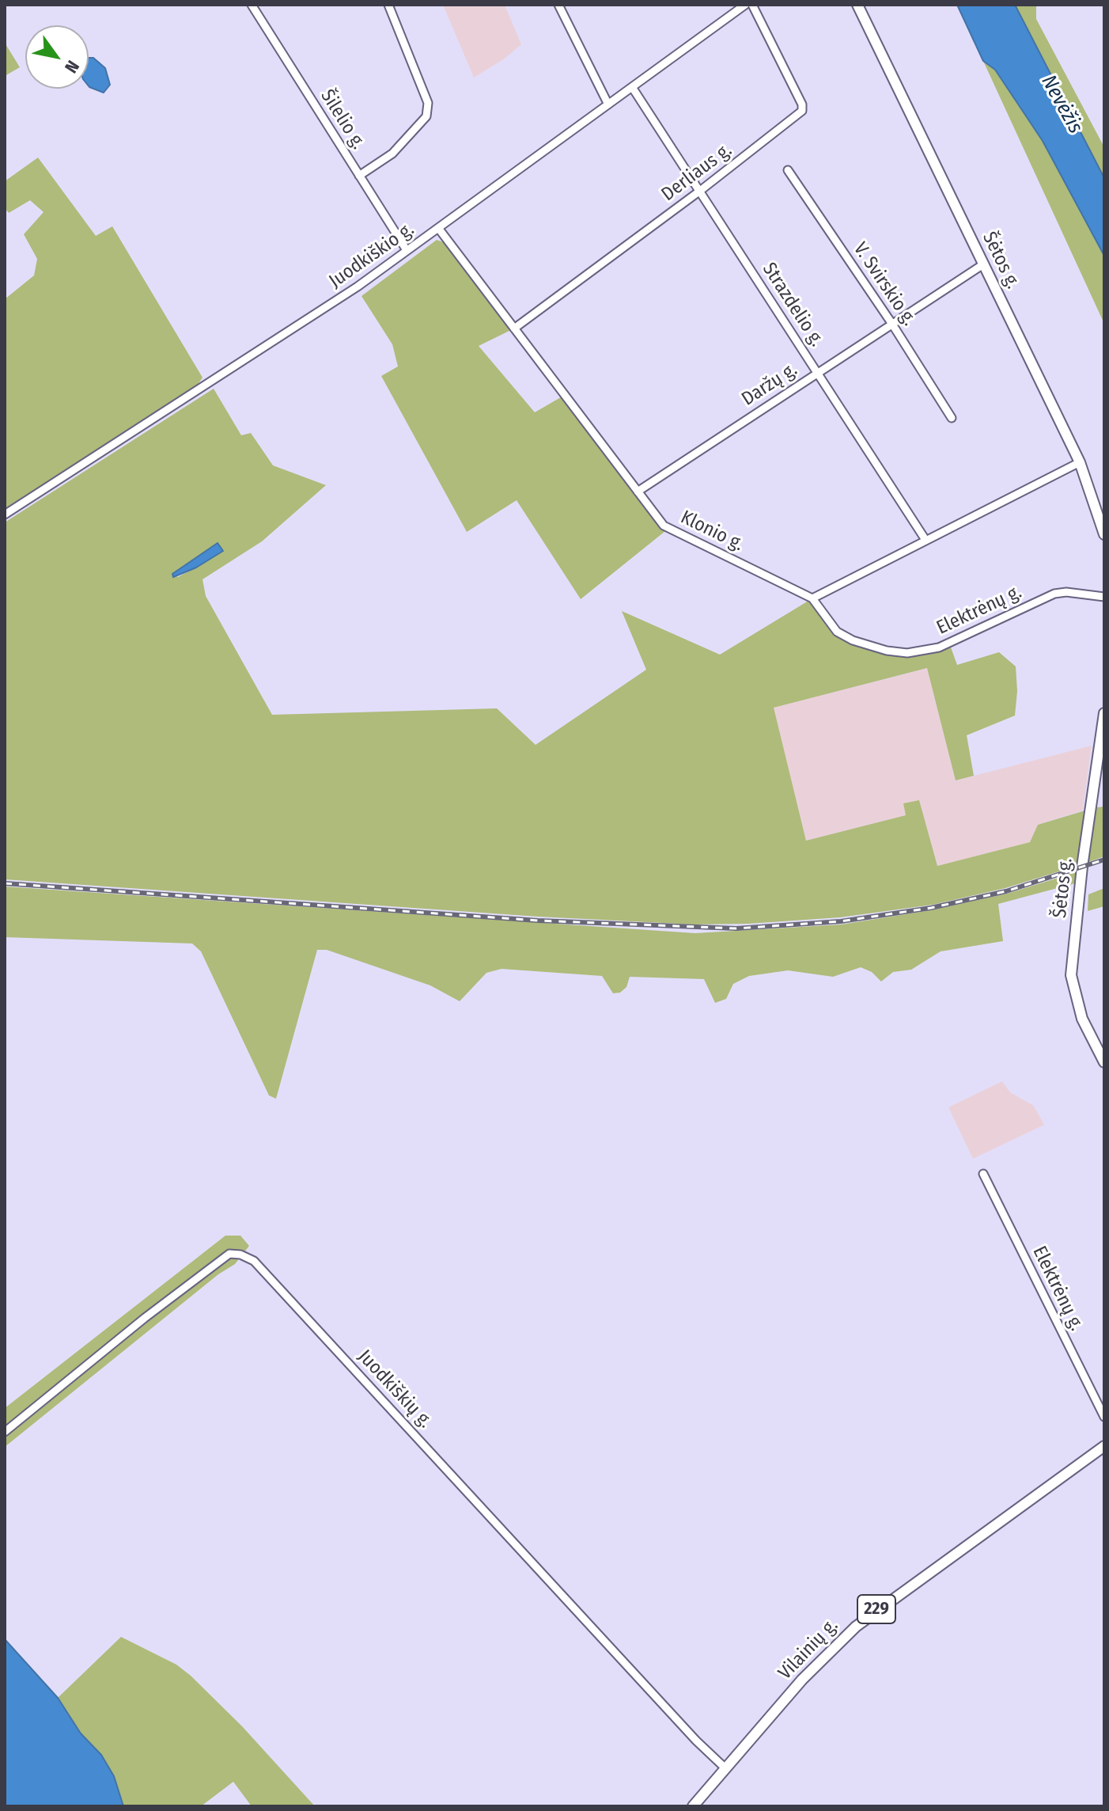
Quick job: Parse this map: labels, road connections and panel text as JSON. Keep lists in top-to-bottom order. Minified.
{"streets":{"main road":["Šėtos g.","229","Vilainių g."],"street":["Šilelio g.","Derliaus g.","Juodkiškio g.","V. Svirskio g.","Strazdelio g.","Daržų g.","Klonio g.","Elektrėnų g.","Juodkiškių g."]},"crossings":[["Šilelio g.","Juodkiškio g."],["Derliaus g.","Strazdelio g."],["Derliaus g.","Klonio g."],["Juodkiškio g.","Strazdelio g."],["Juodkiškio g.","Klonio g."],["Šėtos g.","Daržų g."],["V. Svirskio g.","Daržų g."],["Strazdelio g.","Daržų g."],["Daržų g.","Klonio g."],["Klonio g.","Elektrėnų g."],["Juodkiškių g.","Vilainių g."]],"water":["Nevėžis"],"north":"bottom right"}
